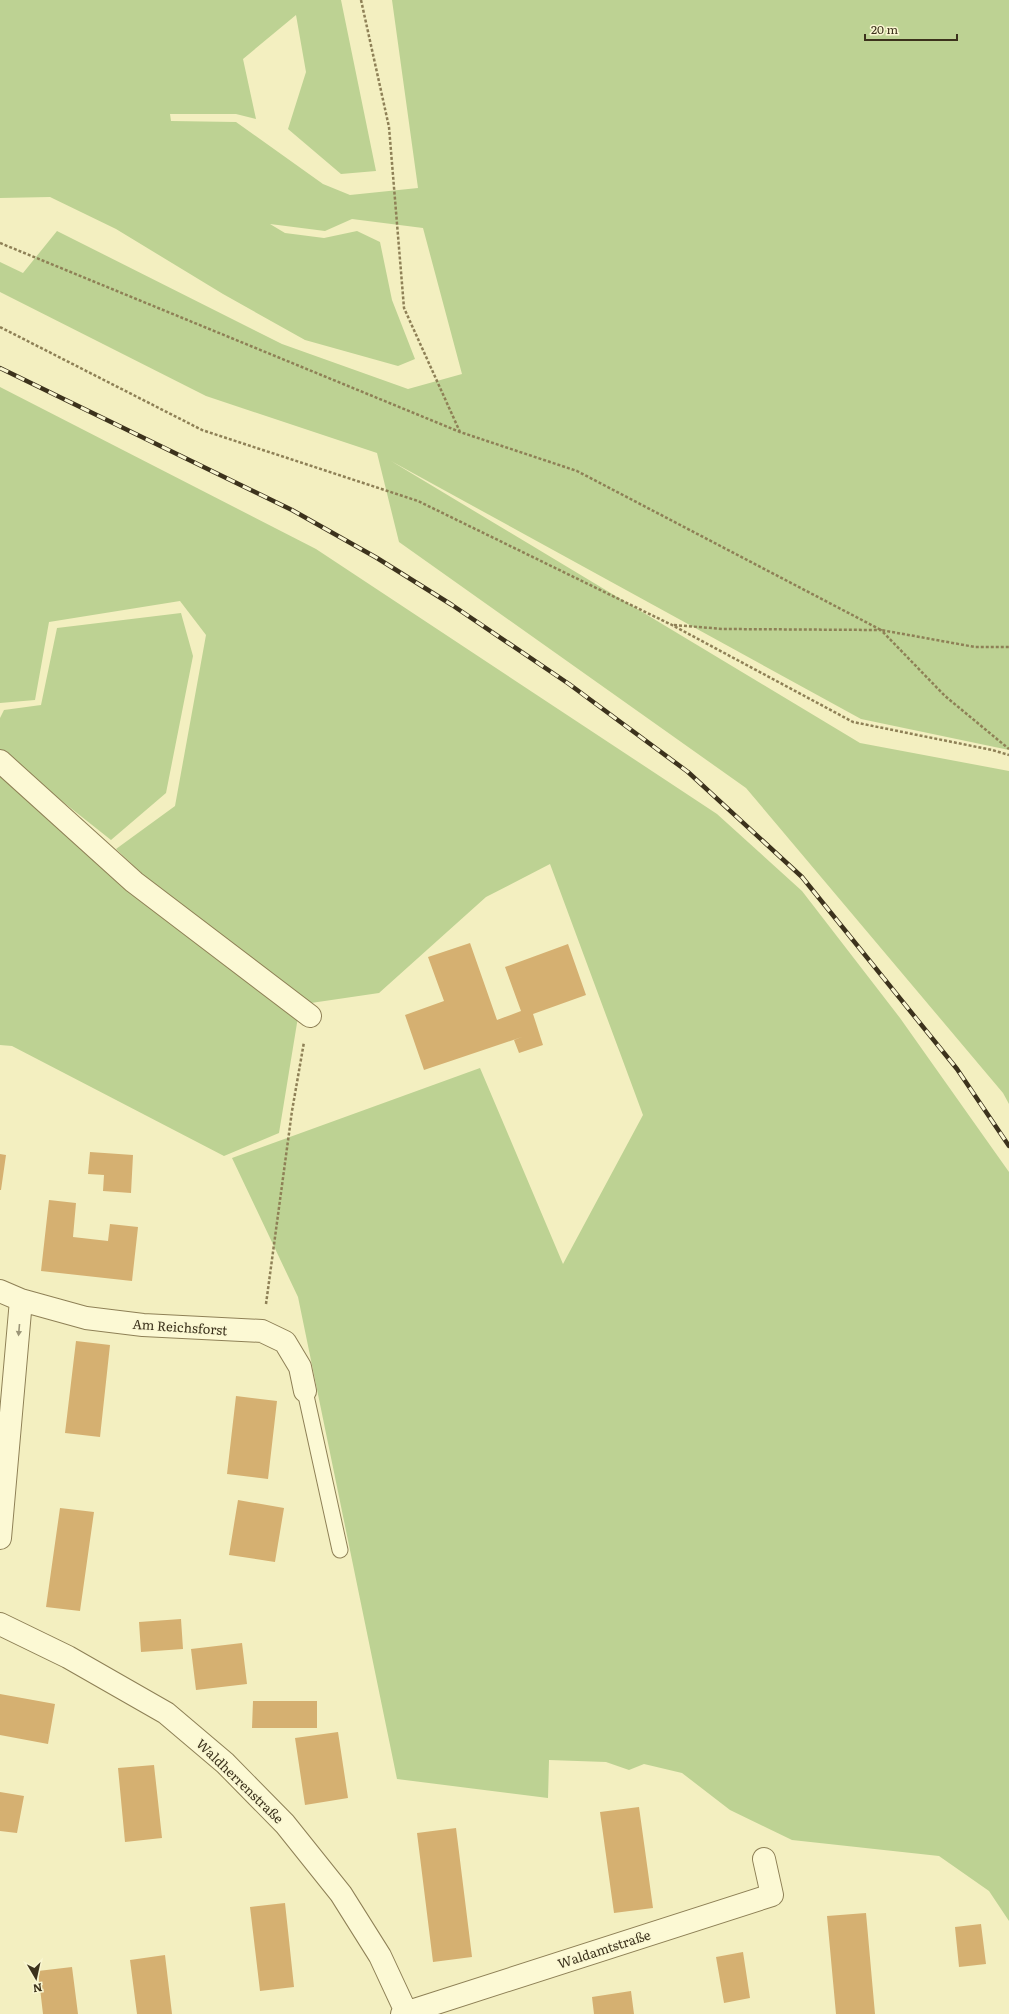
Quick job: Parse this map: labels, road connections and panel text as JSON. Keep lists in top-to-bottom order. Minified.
{"streets":{"street":["Am Reichsforst","Waldherrenstraße","Waldamtstraße"]},"crossings":[["Waldherrenstraße","Waldamtstraße"]],"scale_bar":"20 m","north":"bottom"}
